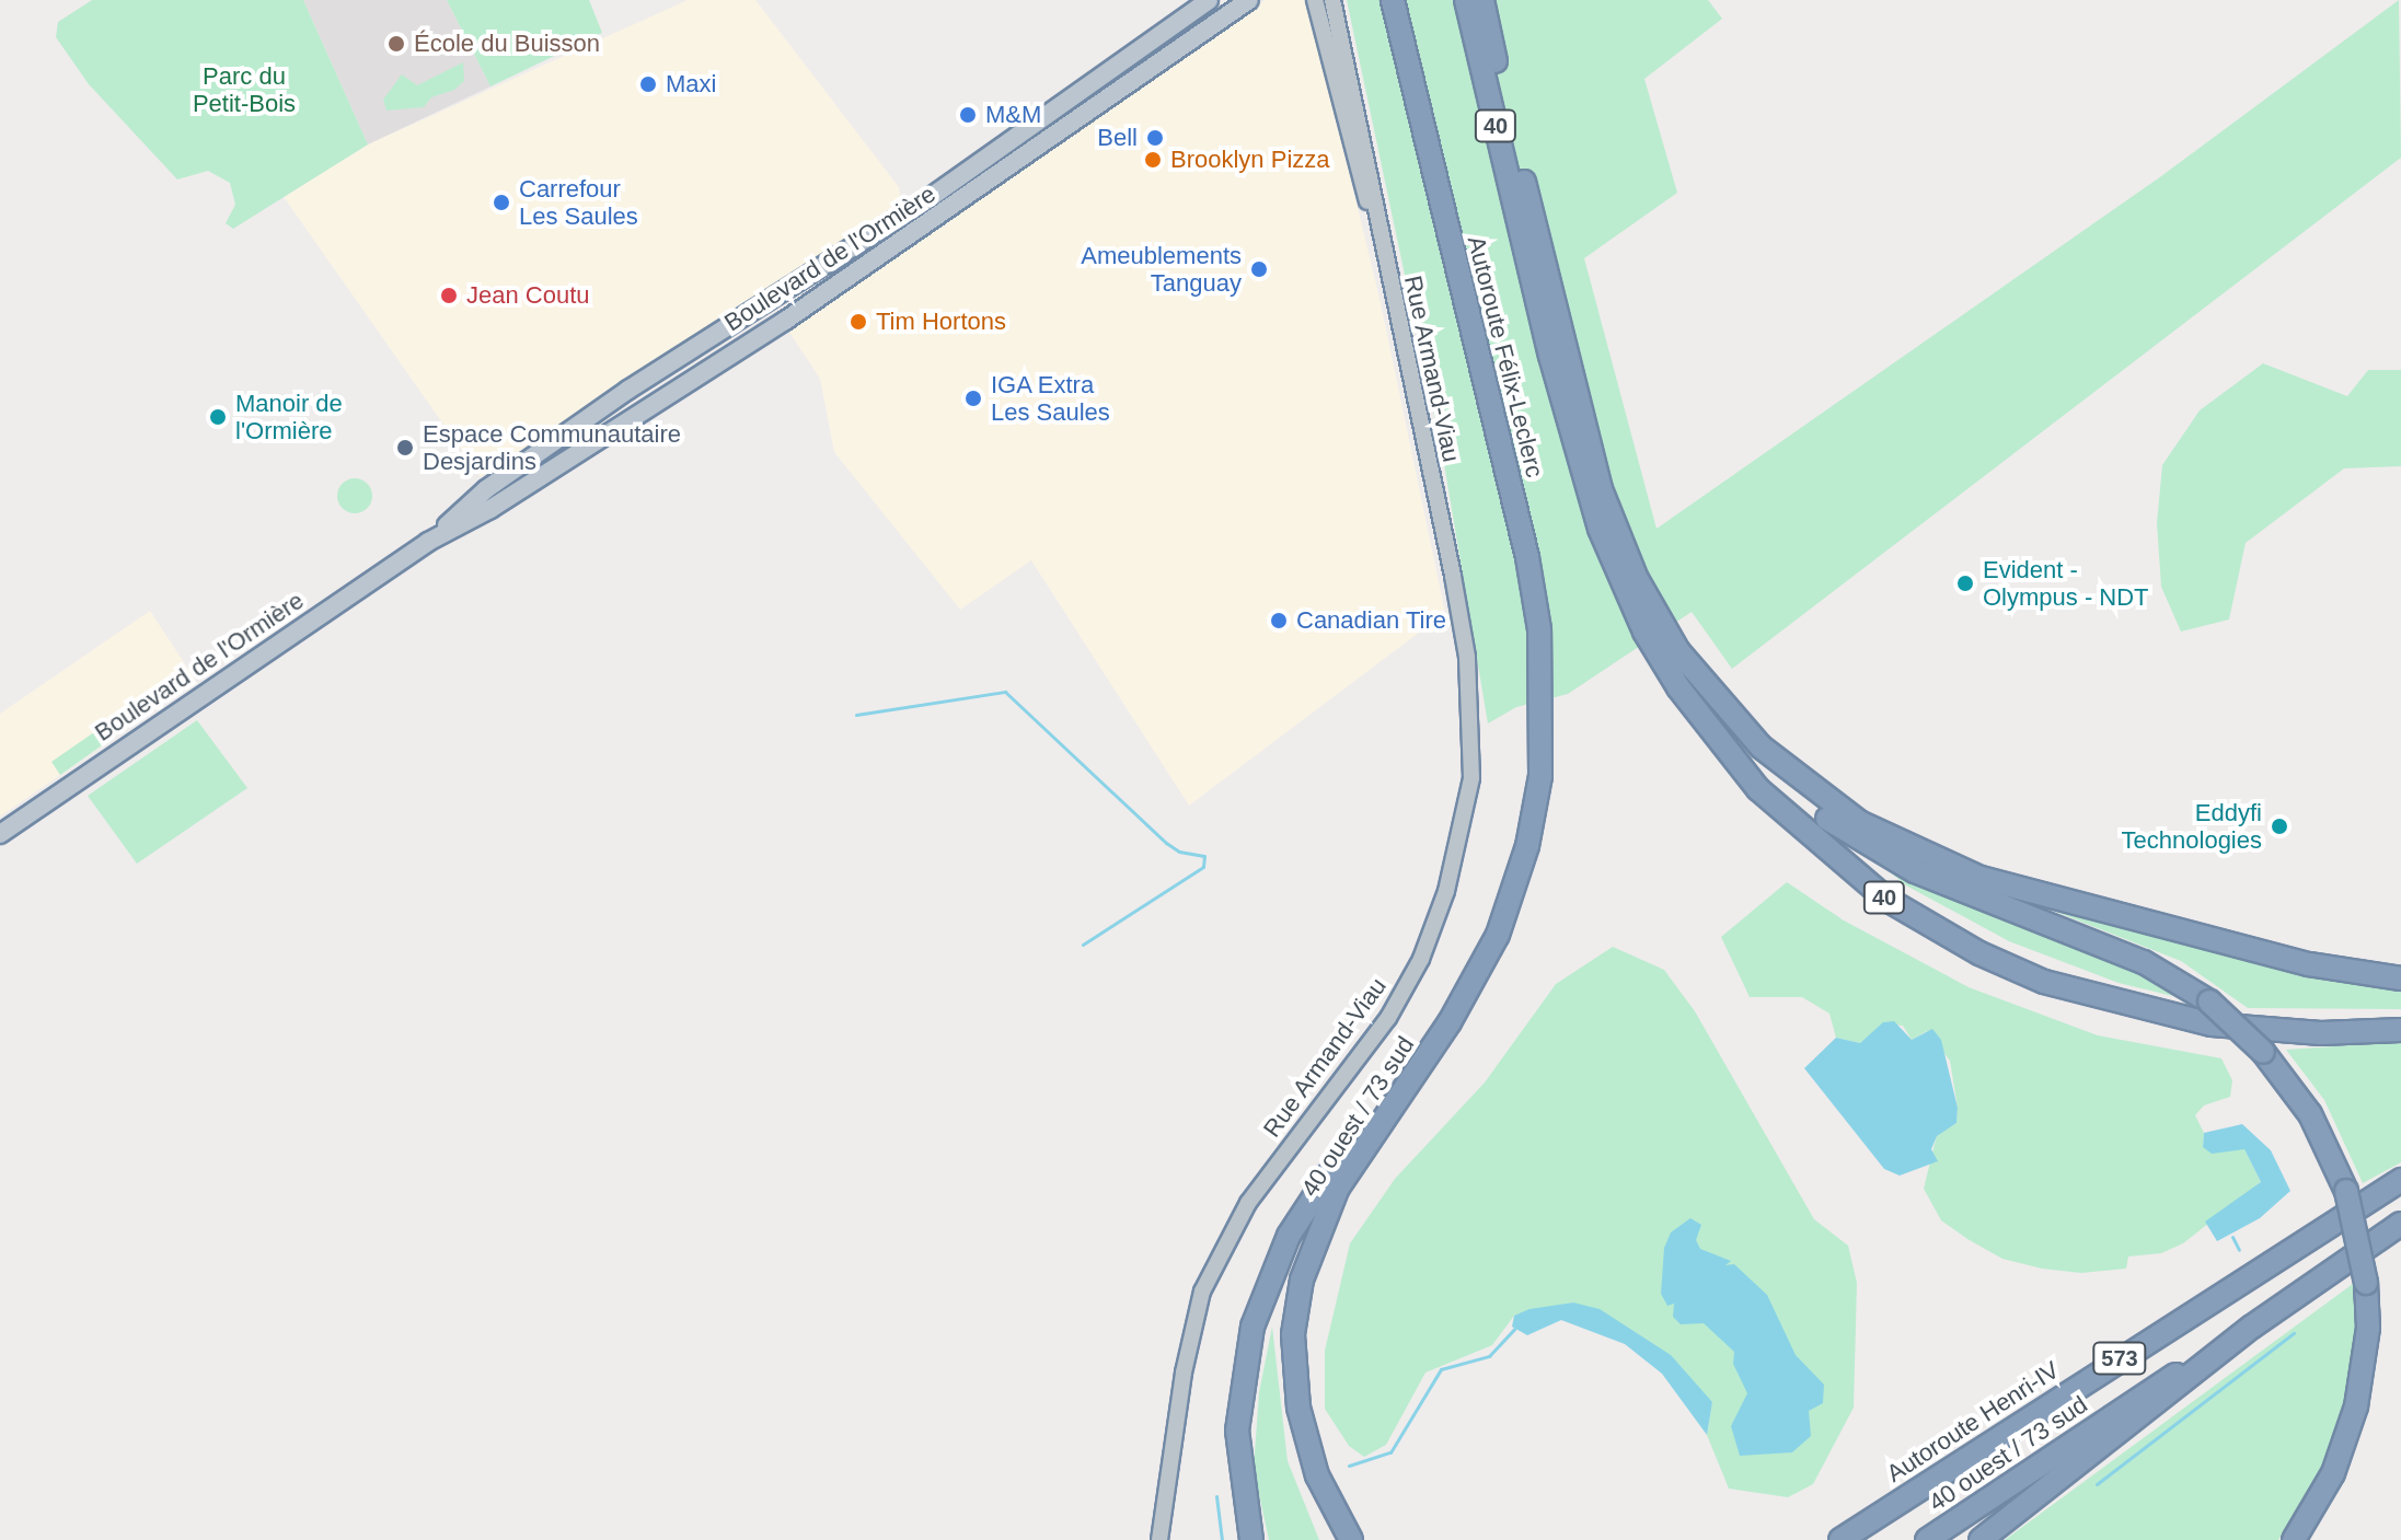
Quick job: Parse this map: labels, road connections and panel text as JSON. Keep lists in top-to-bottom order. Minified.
{"streets":{"highway":["40","Autoroute Félix-Leclerc","40 ouest / 73 sud","573","Autoroute Henri-IV"],"main road":["Boulevard de l'Ormière"],"street":["Rue Armand-Viau"]},"crossings":[["40","Autoroute Félix-Leclerc"],["Autoroute Félix-Leclerc","40 ouest / 73 sud"],["40 ouest / 73 sud","573"]],"parks":["Parc du Petit-Bois"],"places":["École du Buisson","Maxi","M&M","Bell","Brooklyn Pizza","Carrefour Les Saules","Ameublements Tanguay","Jean Coutu","Tim Hortons","IGA Extra Les Saules","Manoir de l'Ormière","Espace Communautaire Desjardins","Evident - Olympus - NDT","Canadian Tire","Eddyfi Technologies"]}
